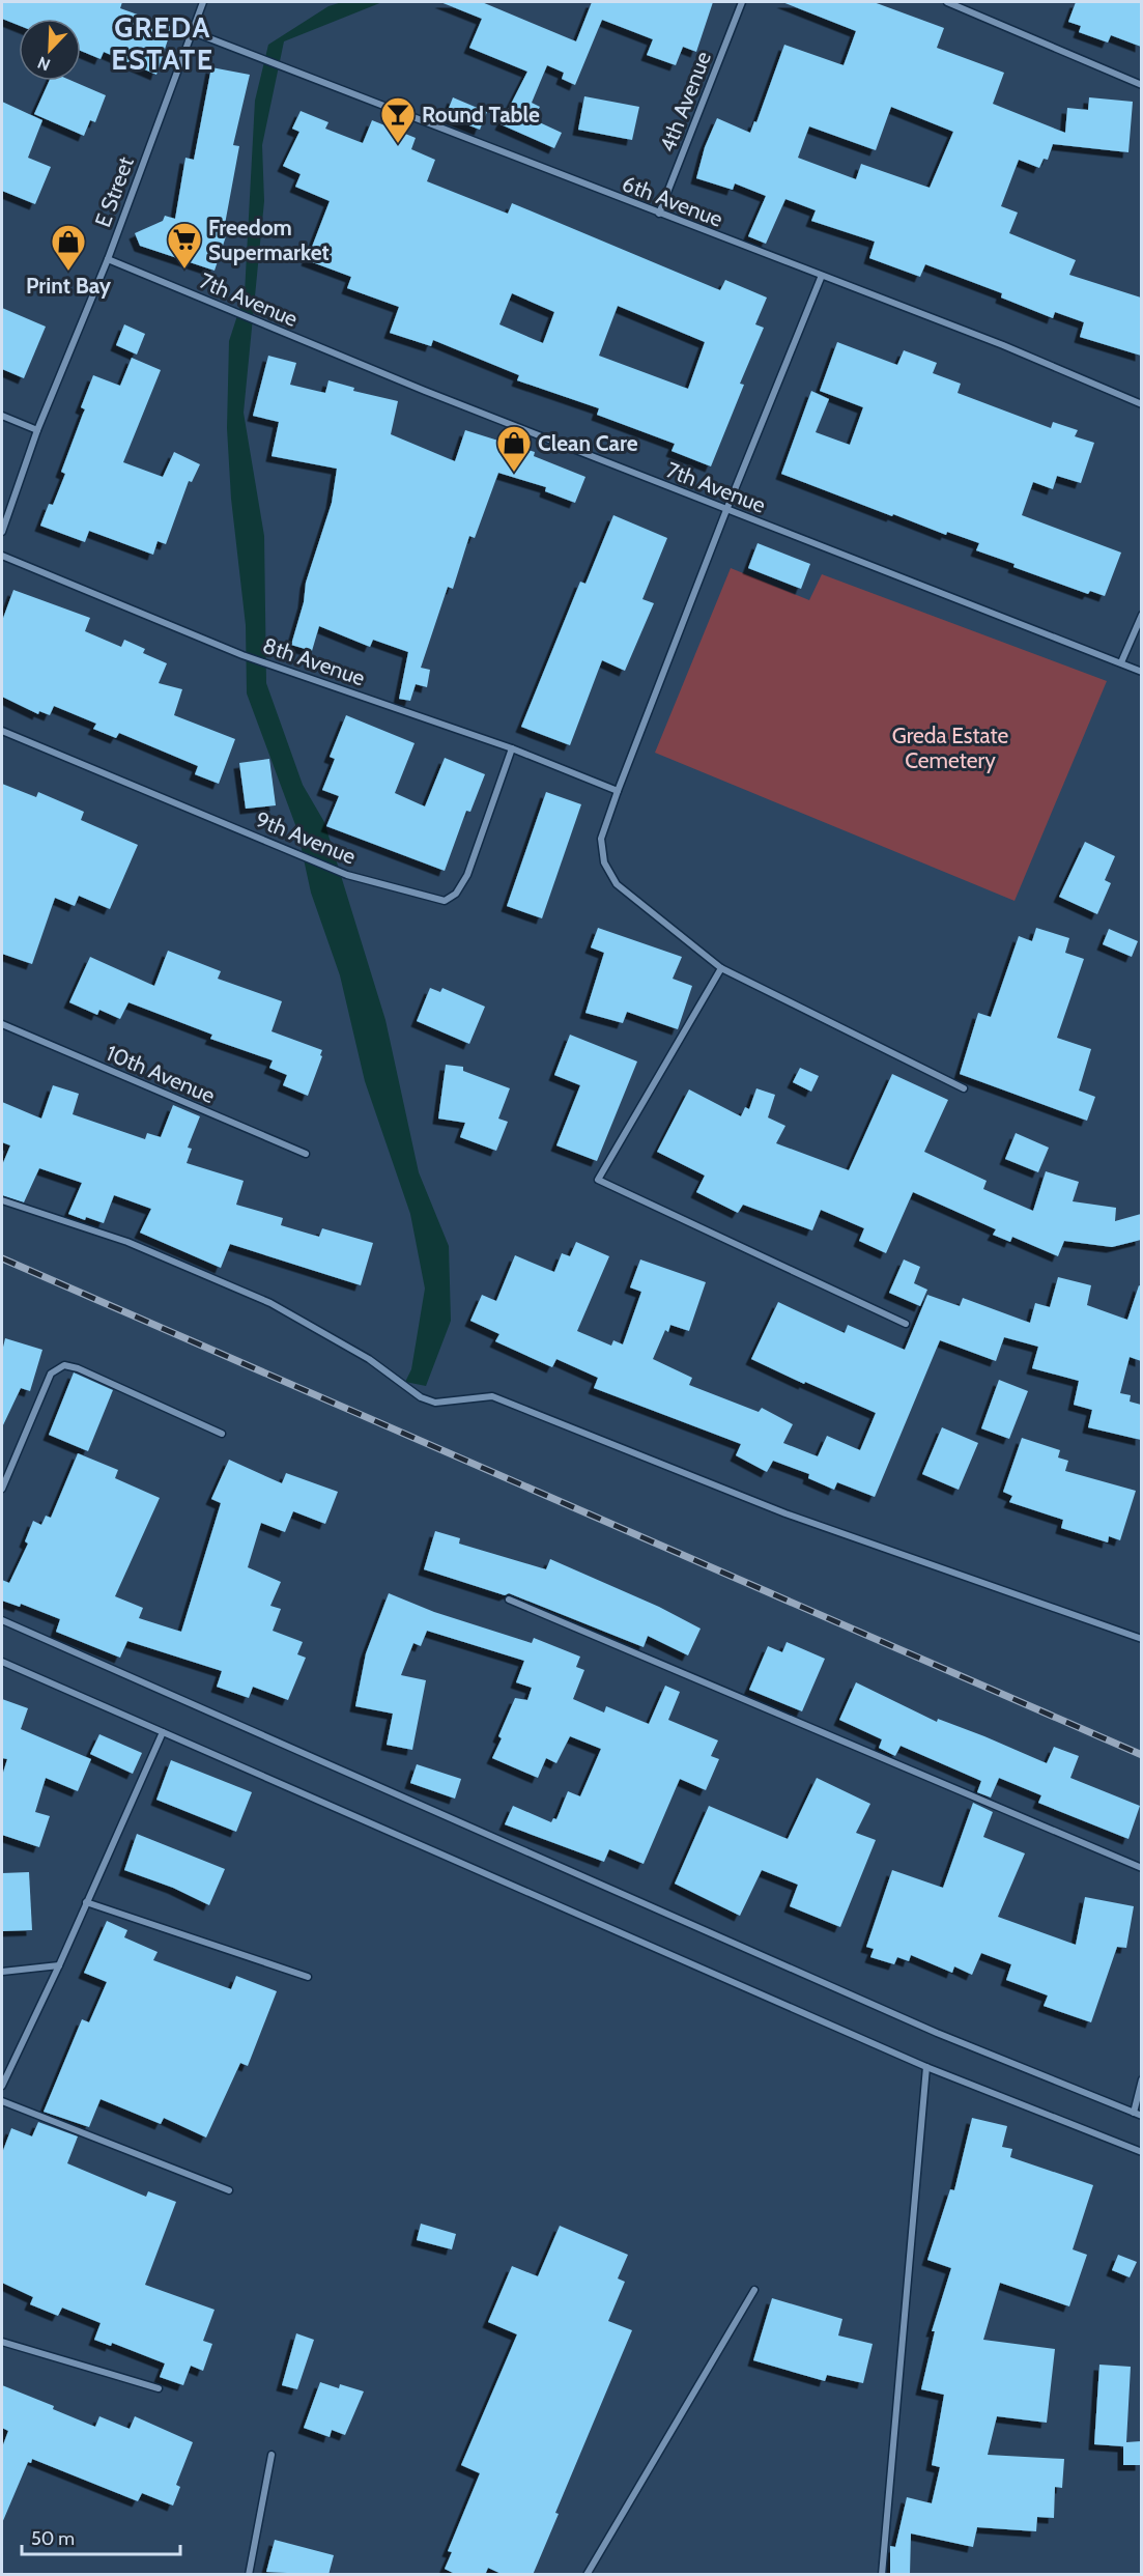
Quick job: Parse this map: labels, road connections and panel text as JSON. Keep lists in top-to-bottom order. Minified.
{"streets":{"street":["4th Avenue","E Street","6th Avenue","7th Avenue","8th Avenue","9th Avenue","10th Avenue"]},"crossings":[["4th Avenue","6th Avenue"],["E Street","6th Avenue"],["E Street","7th Avenue"],["8th Avenue","9th Avenue"]],"districts":["GREDA ESTATE"],"parks":["Greda Estate Cemetery"],"places":{"bar":["Round Table"],"supermarket":["Freedom Supermarket"],"shop":["Print Bay","Clean Care"]},"scale_bar":"50 m","north":"bottom left"}
